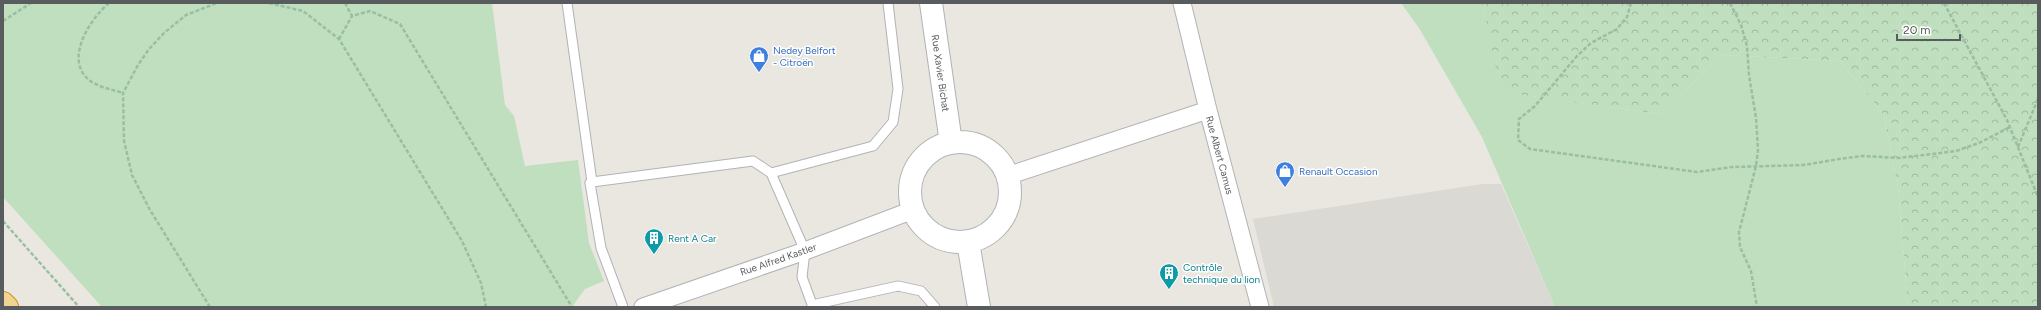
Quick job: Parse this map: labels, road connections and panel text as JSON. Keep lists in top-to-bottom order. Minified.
{"streets":{"main road":["Rue Xavier Bichat"],"street":["Rue Albert Camus","Rue Alfred Kastler"]},"crossings":[["Rue Xavier Bichat","Rue Alfred Kastler"]],"places":{"shop":["Nedey Belfort - Citroën","Renault Occasion"],"building":["Rent A Car","Contrôle technique du lion"]},"scale_bar":"20 m"}
